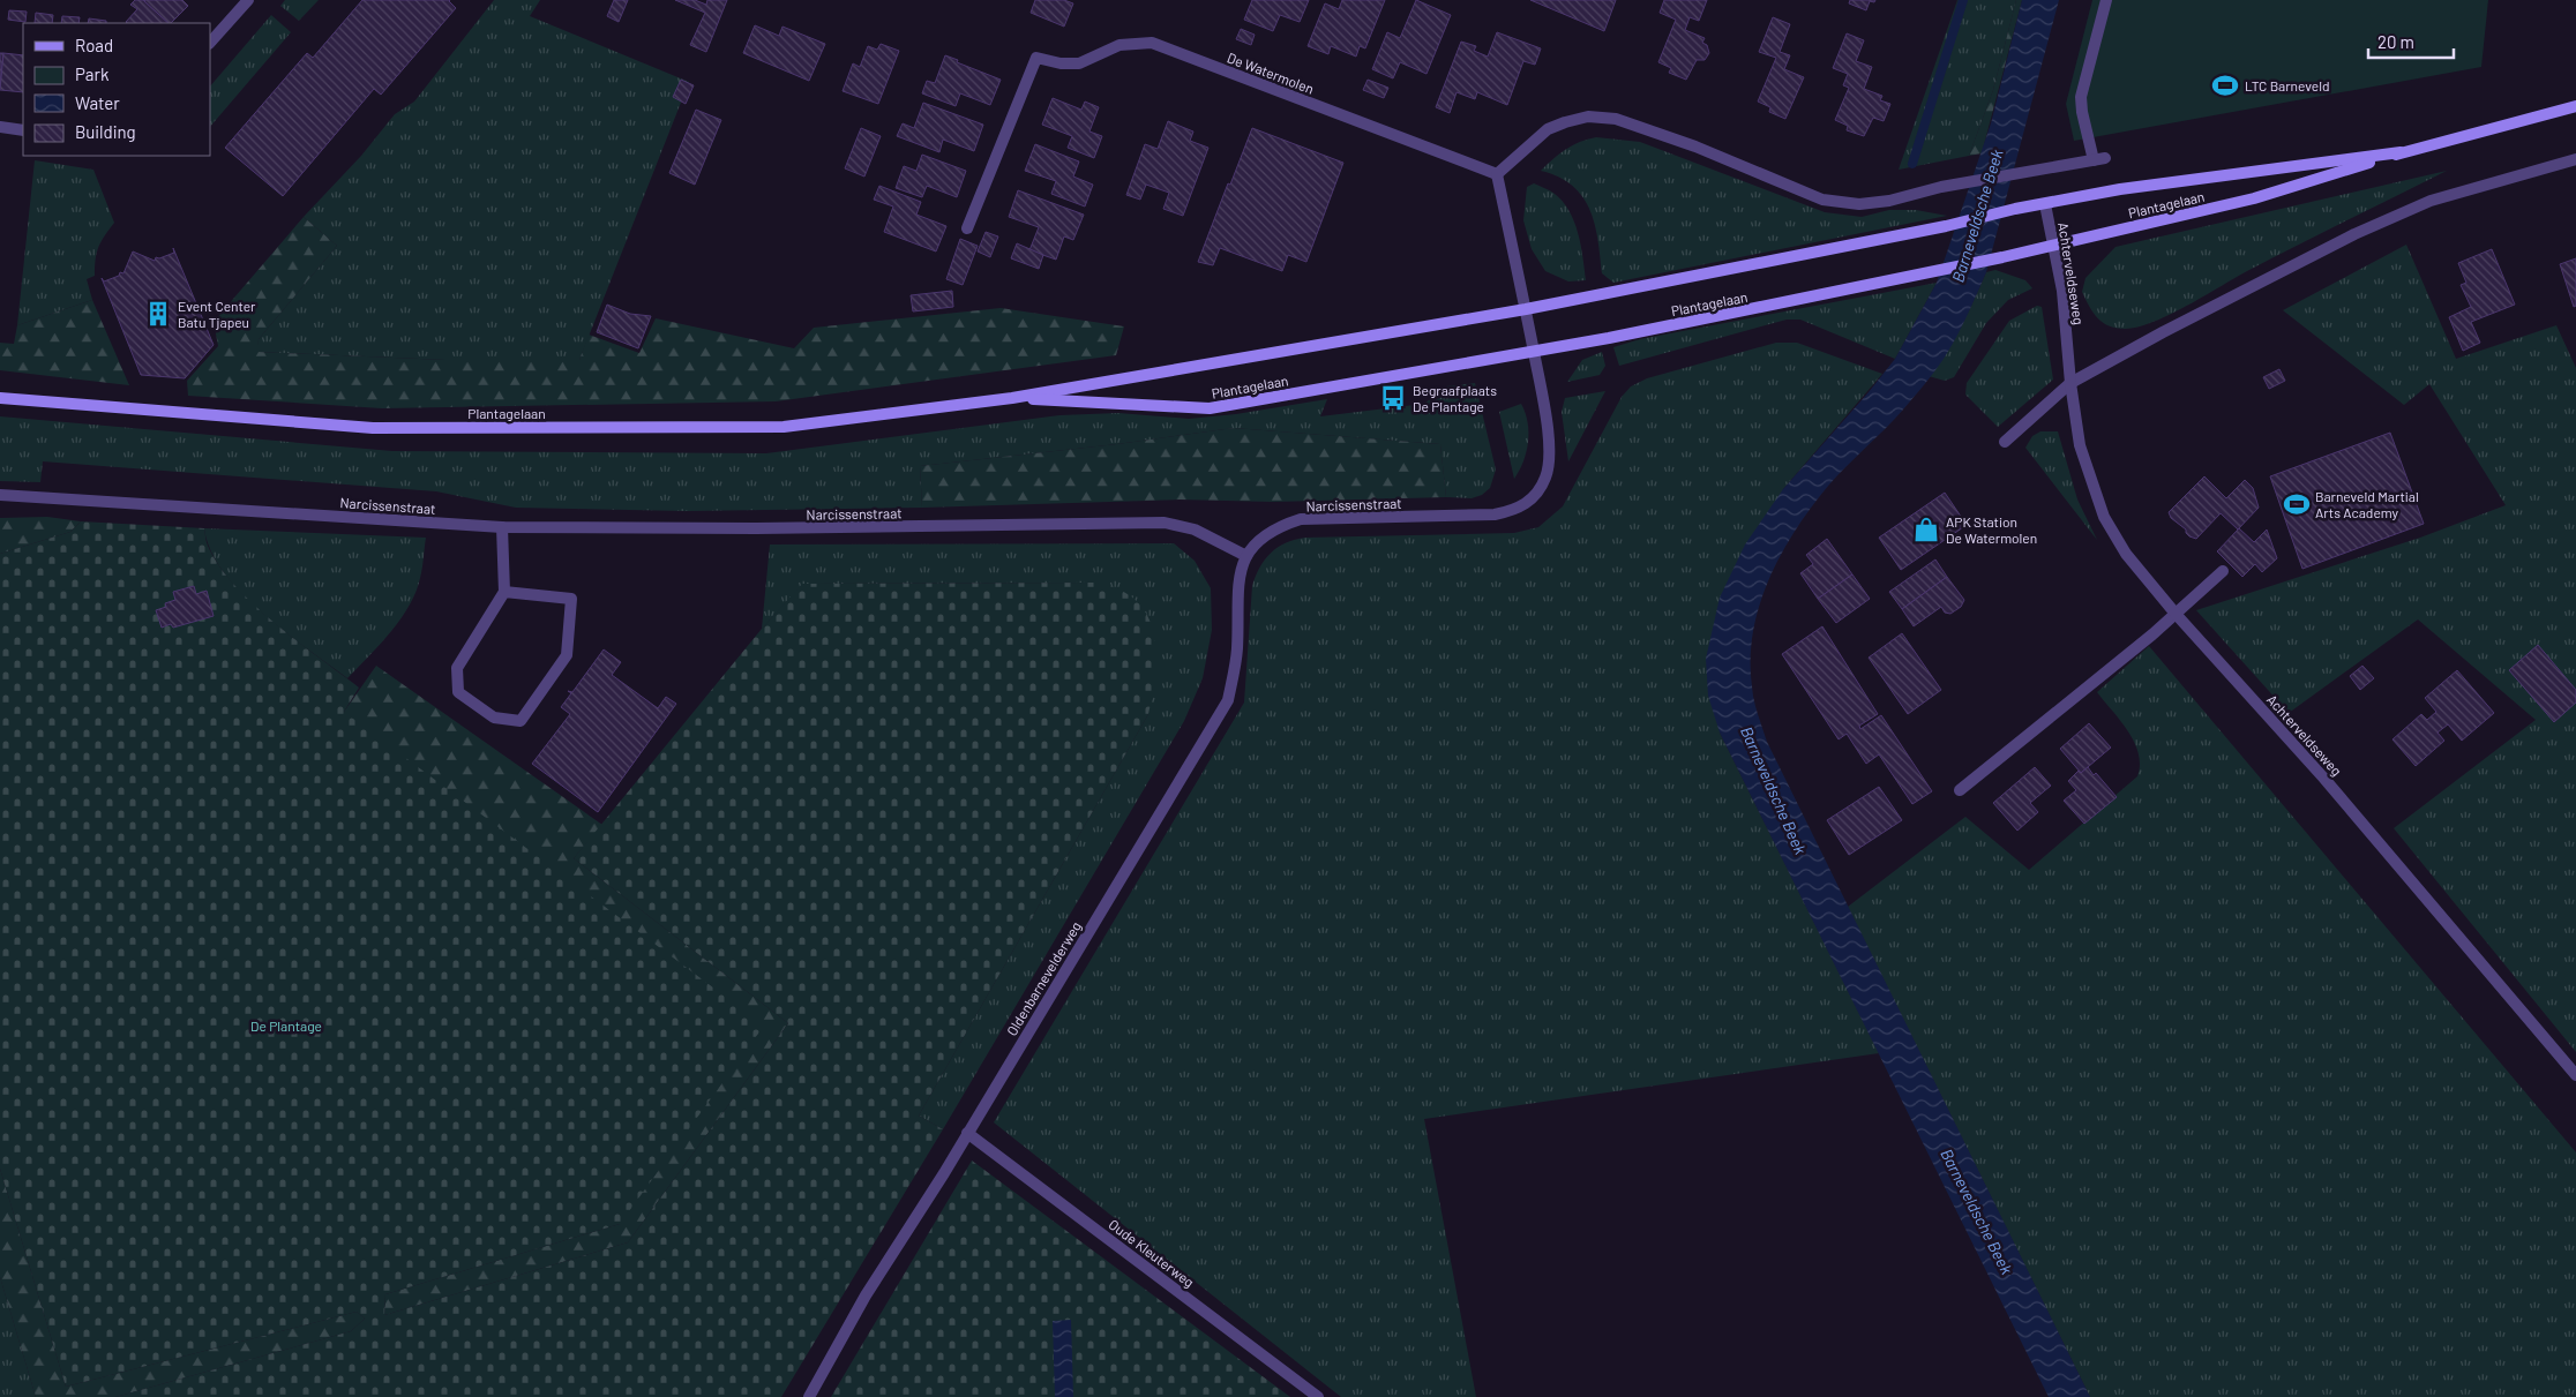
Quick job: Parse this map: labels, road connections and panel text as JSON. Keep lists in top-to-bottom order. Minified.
{"streets":{"main road":["Plantagelaan"],"street":["De Watermolen","Achterveldseweg","Narcissenstraat","Oldenbarnevelderweg","Oude Kleuterweg"]},"crossings":[["Plantagelaan","Achterveldseweg"],["Plantagelaan","Narcissenstraat"],["Narcissenstraat","Oldenbarnevelderweg"],["Oldenbarnevelderweg","Oude Kleuterweg"]],"water":["Barneveldsche Beek"],"parks":["De Plantage"],"places":{"sports":["LTC Barneveld","Barneveld Martial Arts Academy"],"building":["Event Center Batu Tjapeu"],"bus stop":["Begraafplaats De Plantage"],"shop":["APK Station De Watermolen"]},"legend":["Road","Park","Water","Building"],"scale_bar":"20 m"}
